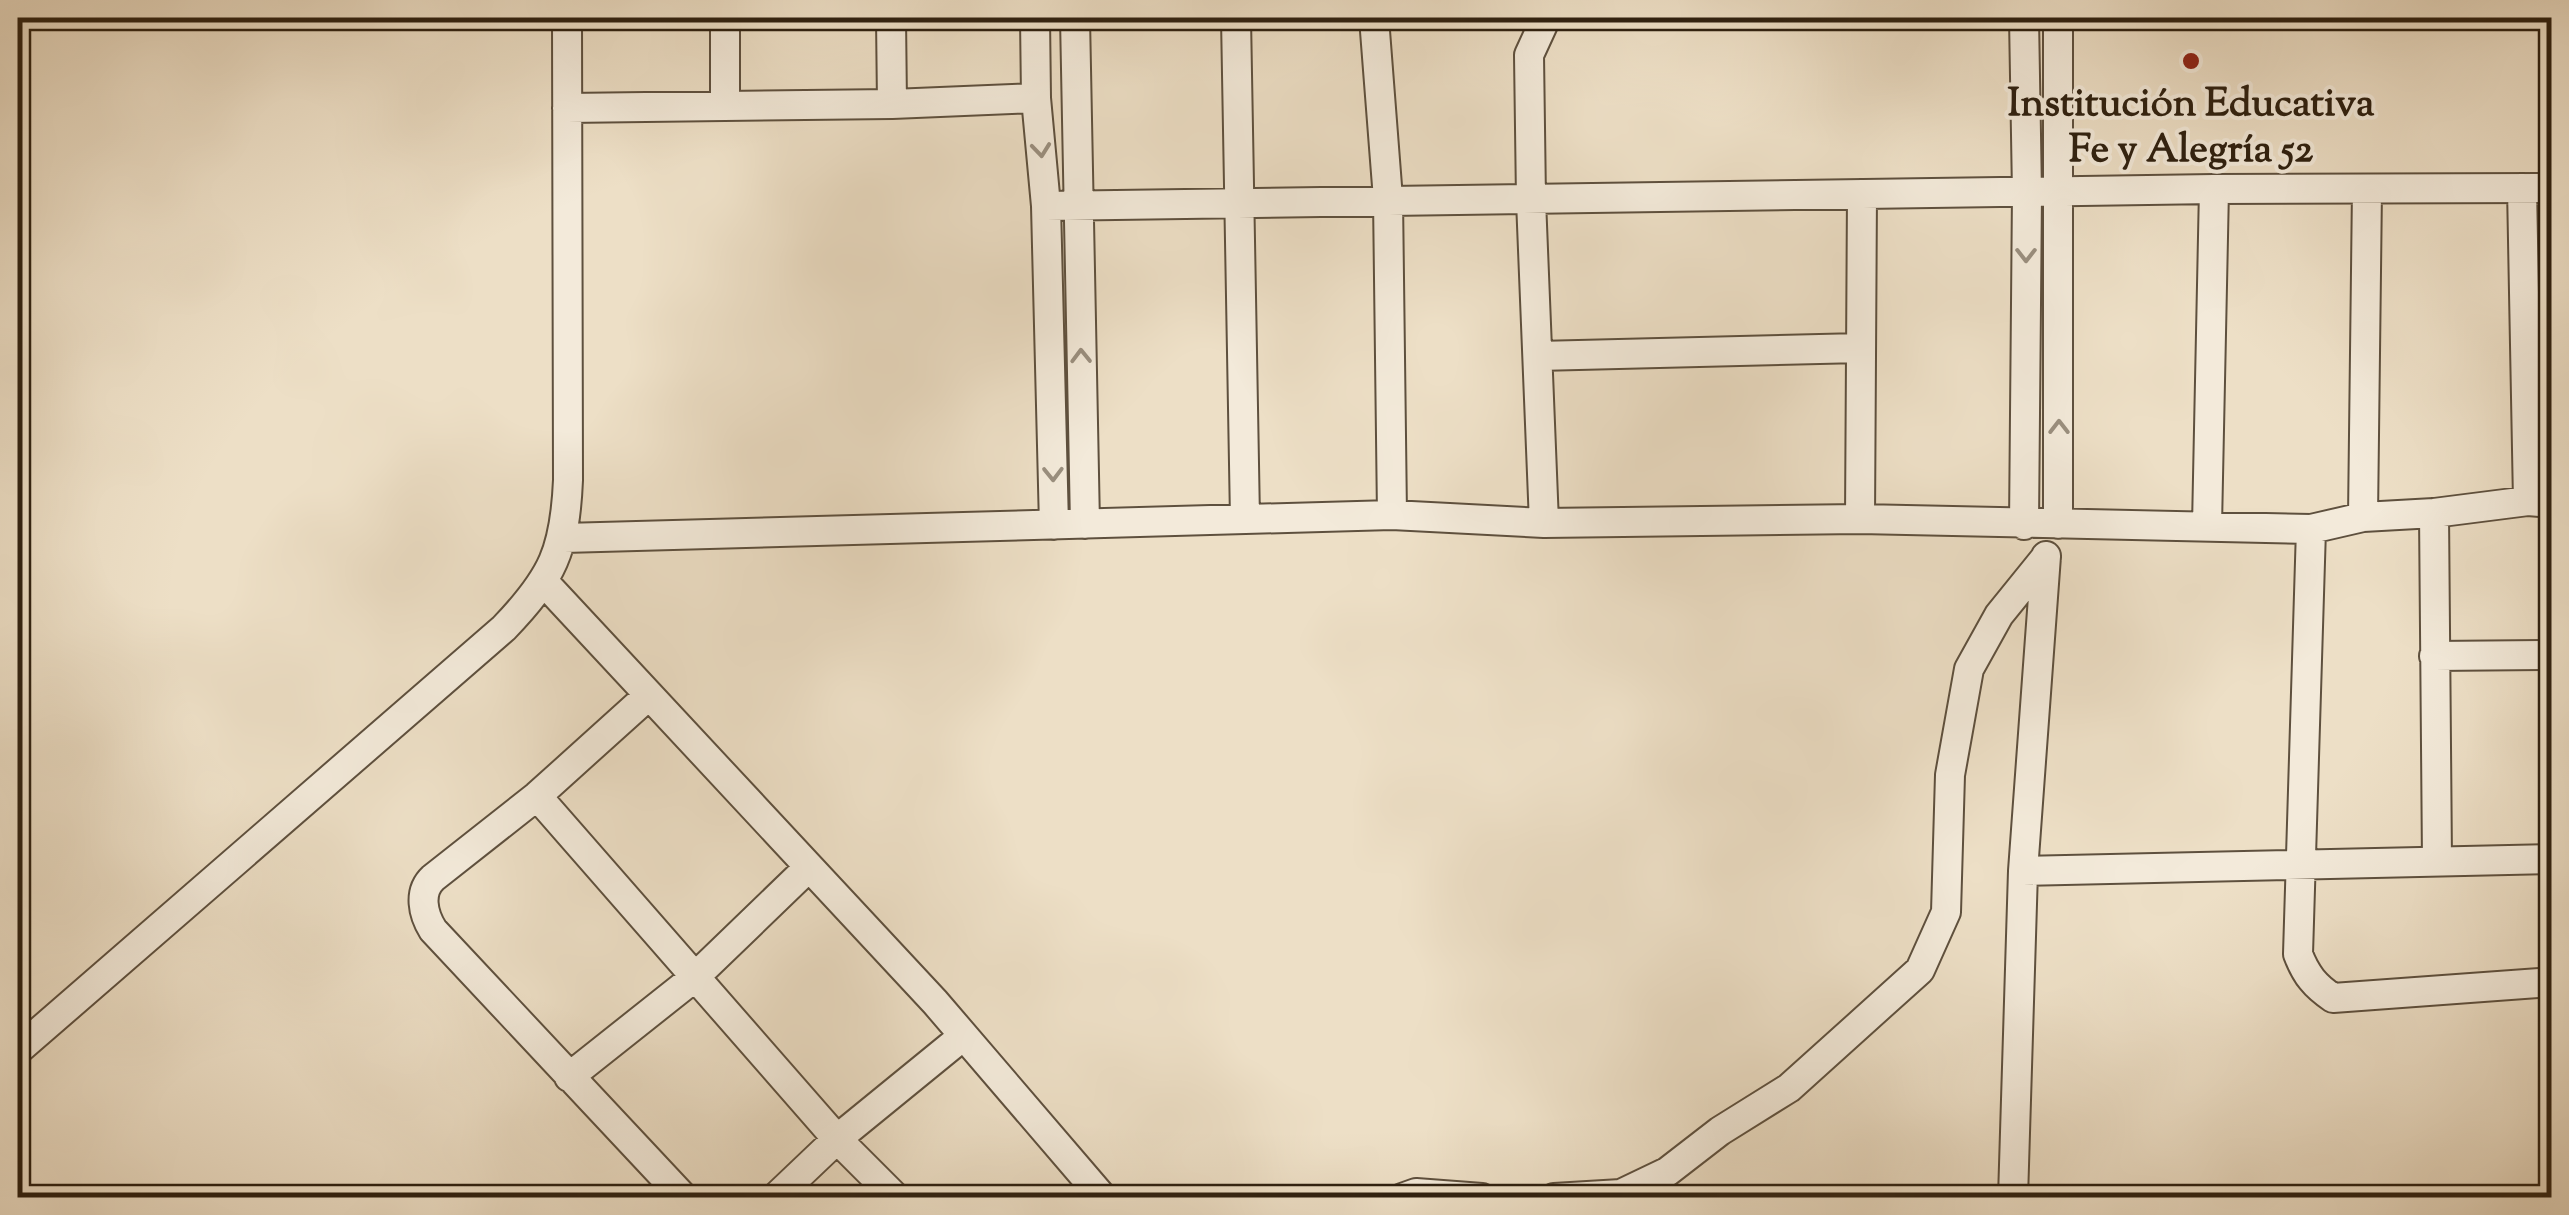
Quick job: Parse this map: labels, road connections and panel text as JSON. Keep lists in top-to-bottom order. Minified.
{"places":["Institución Educativa Fe y Alegría 52"]}
